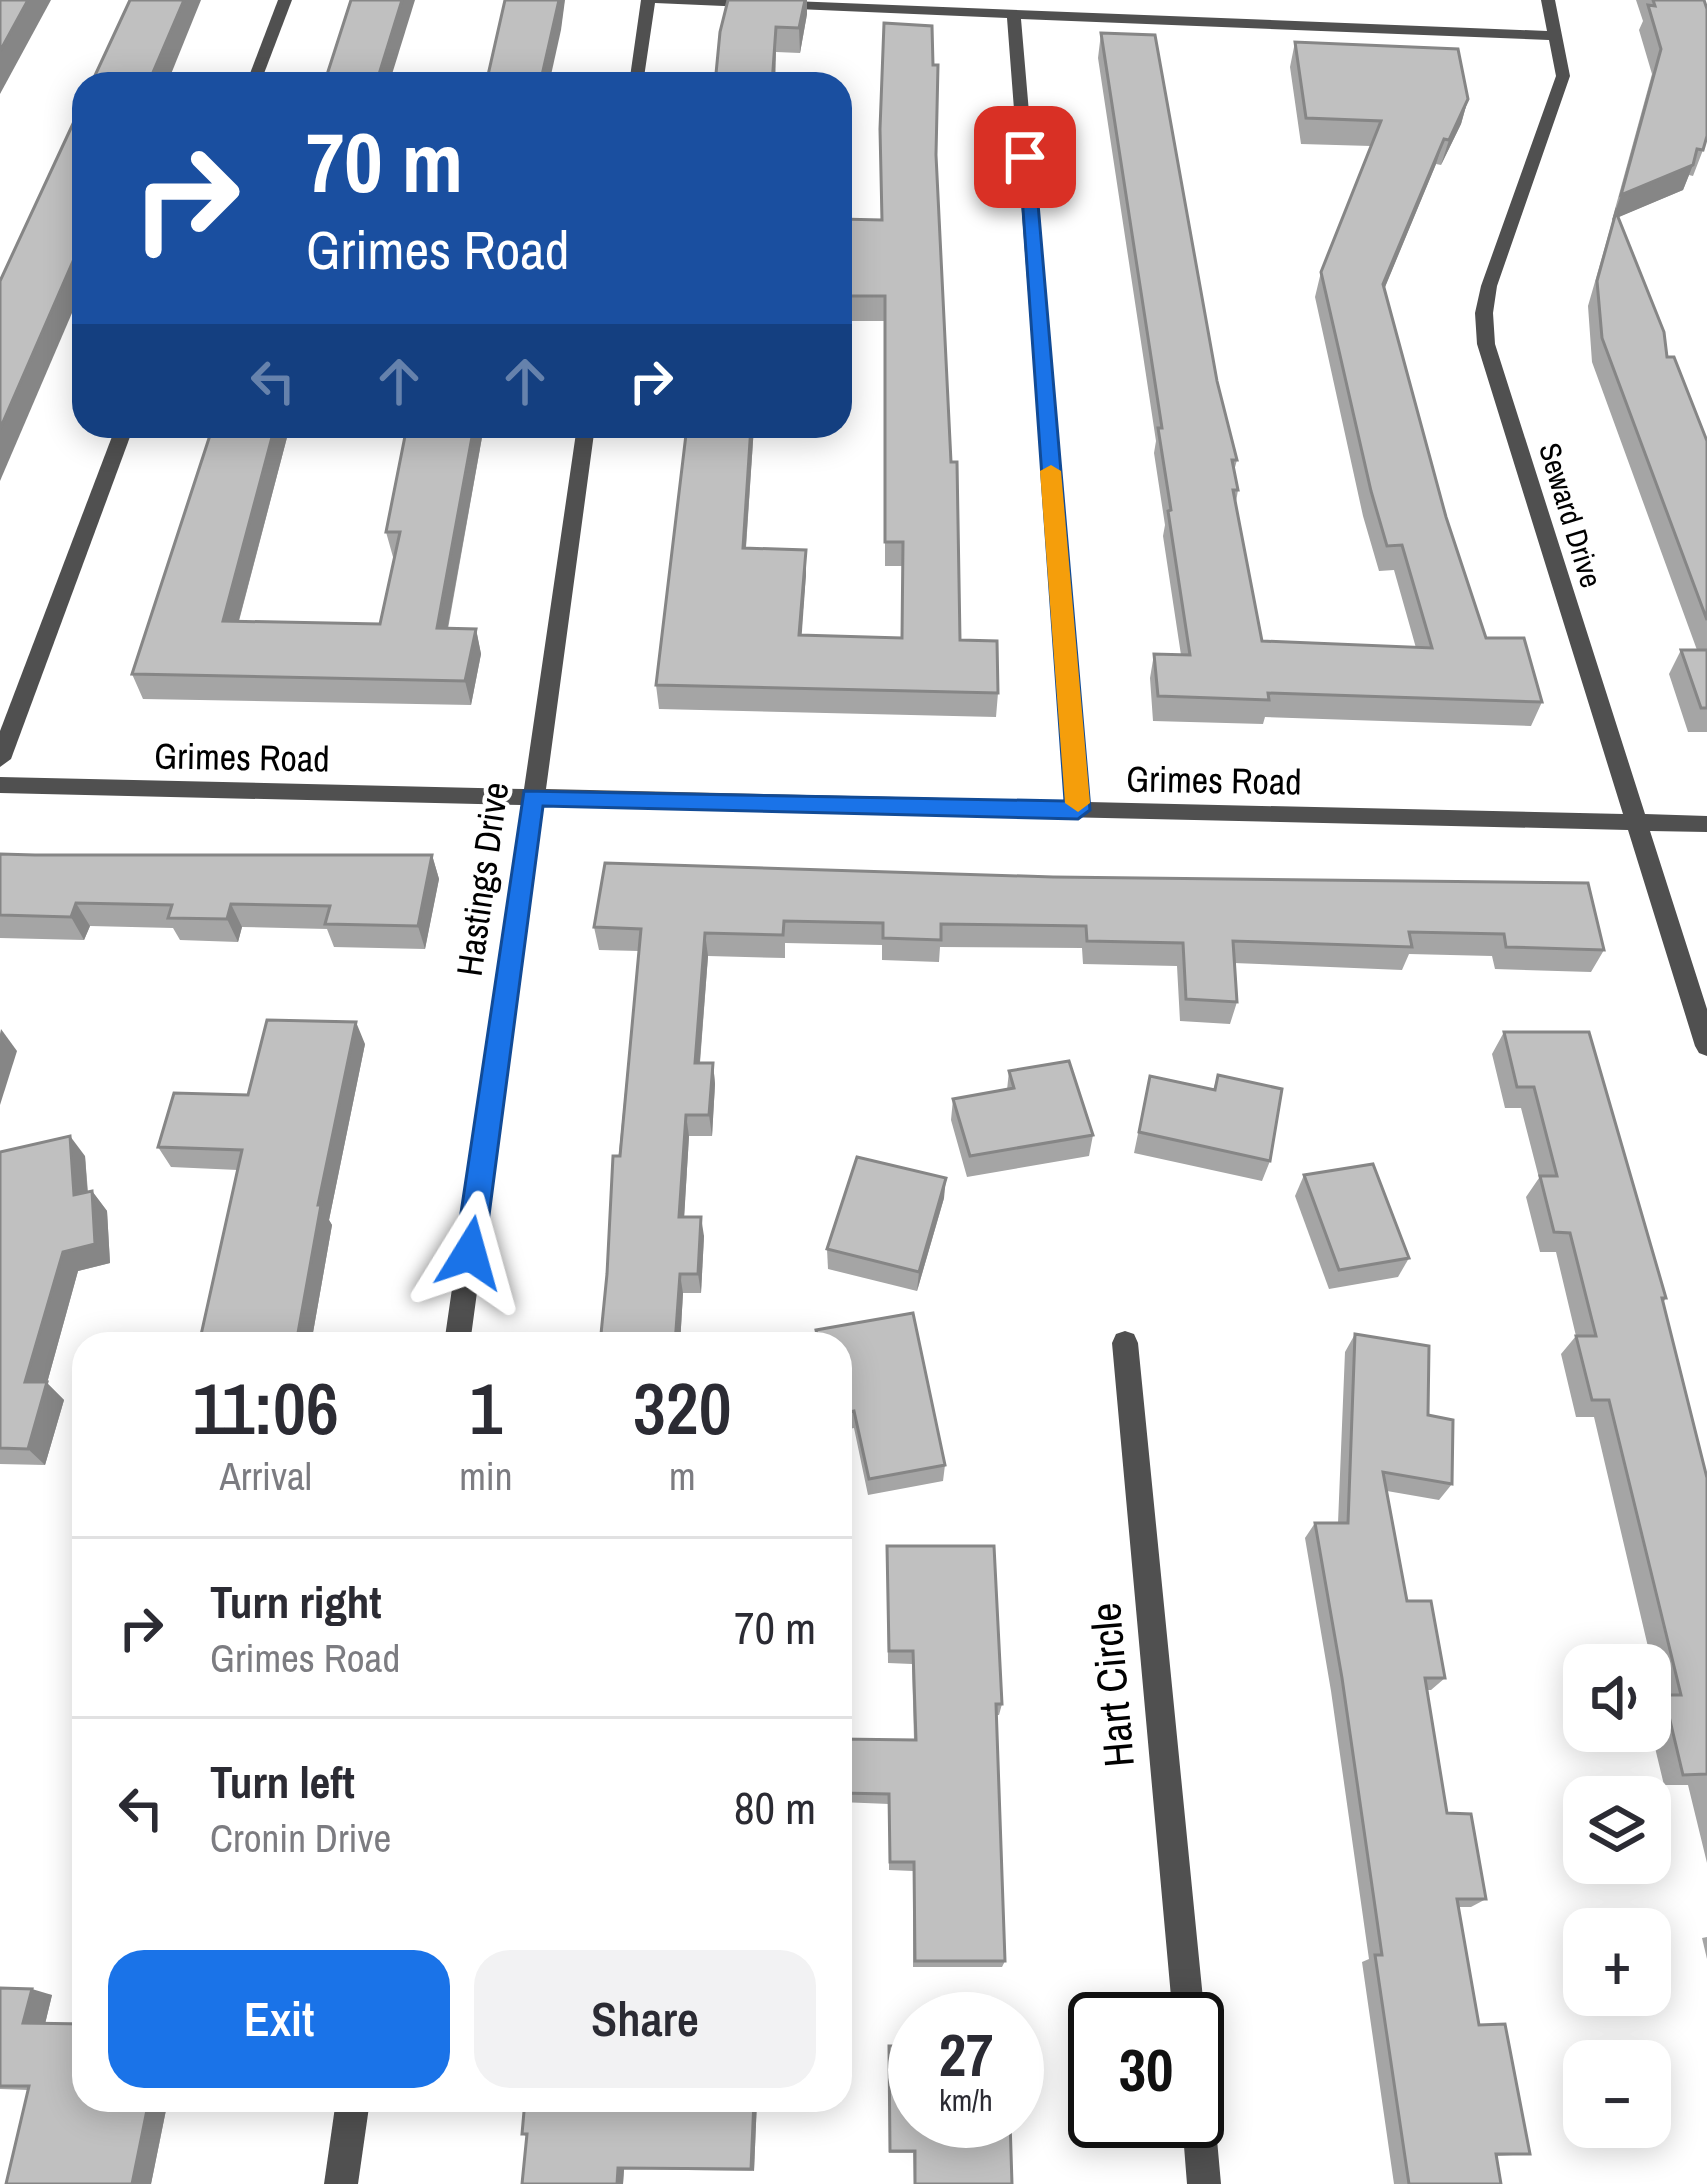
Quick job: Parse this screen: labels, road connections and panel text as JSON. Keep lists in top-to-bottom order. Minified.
{"streets":{"street":["Seward Drive","Grimes Road","Hastings Drive","Hart Circle"]},"crossings":[["Seward Drive","Grimes Road"],["Grimes Road","Hastings Drive"]],"page":{"turn":["70 m","Grimes Road"],"eta":["11:06","Arrival","1","min","320","m"],"list":[{"name":"Turn right","note":"Grimes Road","value":"70 m"},{"name":"Turn left","note":"Cronin Drive","value":"80 m"}],"map_buttons":["+","−"],"buttons":["Exit","Share"],"speed":"27 km/h","limit":"30"}}
